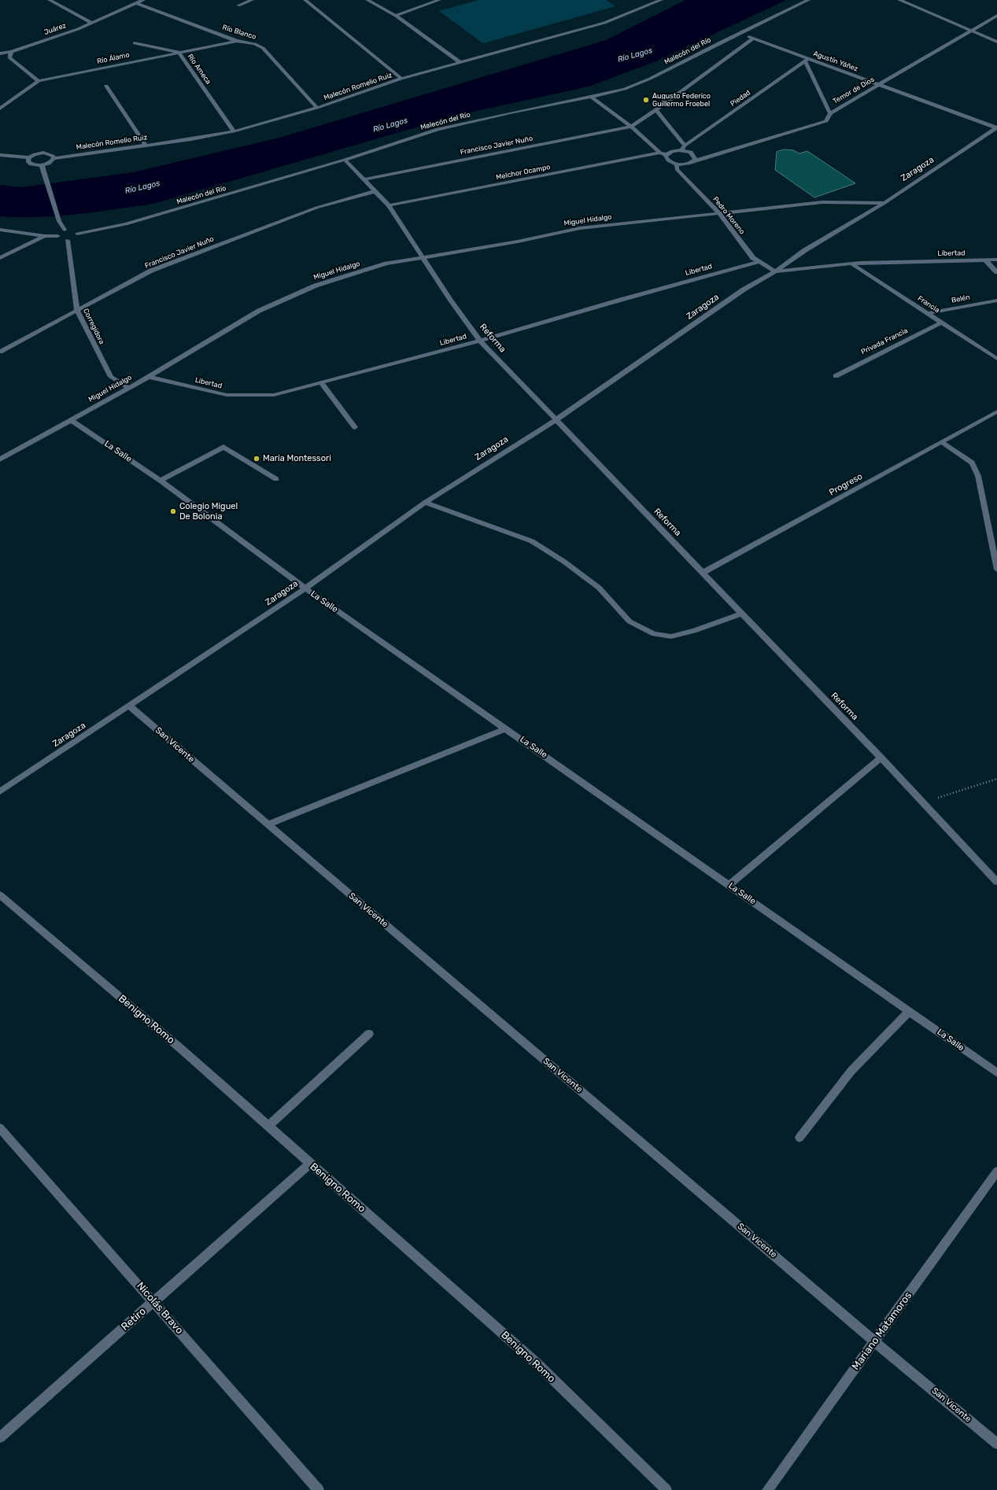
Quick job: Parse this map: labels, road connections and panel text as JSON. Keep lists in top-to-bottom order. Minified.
{"streets":{"street":["Juárez","Río Blanco","Malecón del Río","Río Álamo","Agustín Yáñez","Río Ameca","Malecón Romelio Ruiz","Temor de Dios","Piedad","Francisco Javier Nuño","Zaragoza","Melchor Ocampo","Pedro Moreno","Miguel Hidalgo","Libertad","Belén","Francia","Corregidora","Reforma","Privada Francia","La Salle","Progreso","San Vicente","Benigno Romo","Nicolás Bravo","Retiro","Mariano Matamoros"]},"crossings":[["Juárez","Río Blanco"],["Río Blanco","Río Álamo"],["Río Blanco","Malecón Romelio Ruiz"],["Malecón del Río","Agustín Yáñez"],["Malecón del Río","Reforma"],["Río Álamo","Río Ameca"],["Agustín Yáñez","Temor de Dios"],["Agustín Yáñez","Piedad"],["Agustín Yáñez","Zaragoza"],["Río Ameca","Malecón Romelio Ruiz"],["Temor de Dios","Pedro Moreno"],["Francisco Javier Nuño","Corregidora"],["Francisco Javier Nuño","Reforma"],["Zaragoza","Pedro Moreno"],["Zaragoza","Miguel Hidalgo"],["Zaragoza","Libertad"],["Zaragoza","Reforma"],["Zaragoza","La Salle"],["Zaragoza","San Vicente"],["Melchor Ocampo","Reforma"],["Pedro Moreno","Miguel Hidalgo"],["Pedro Moreno","Libertad"],["Miguel Hidalgo","Libertad"],["Miguel Hidalgo","Corregidora"],["Miguel Hidalgo","Reforma"],["Miguel Hidalgo","La Salle"],["Libertad","Francia"],["Libertad","Reforma"],["Belén","Francia"],["Francia","Privada Francia"],["Reforma","Progreso"],["San Vicente","Mariano Matamoros"],["Benigno Romo","Retiro"],["Nicolás Bravo","Retiro"]],"water":["Río Lagos"],"places":["Augusto Federico Guillermo Froebel","Maria Montessori","Colegio Miguel De Bolonia"]}
